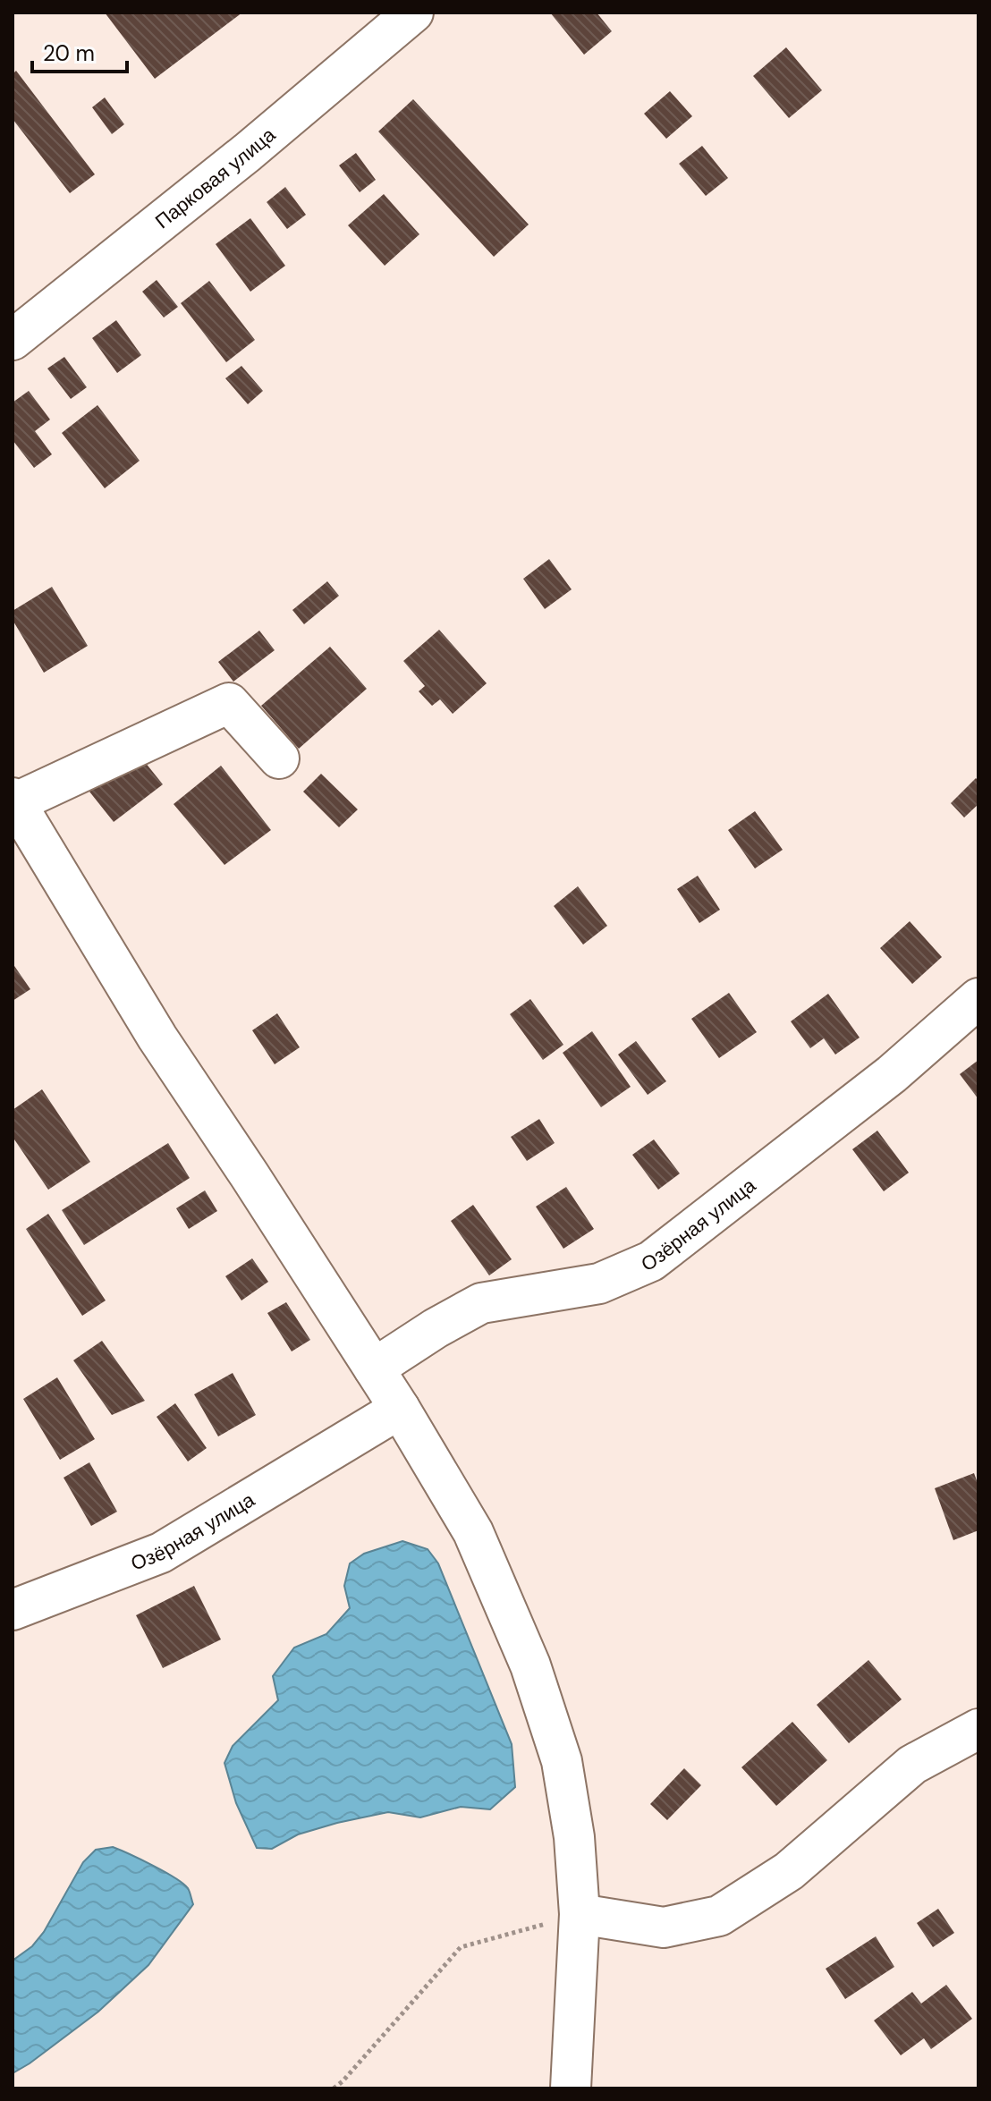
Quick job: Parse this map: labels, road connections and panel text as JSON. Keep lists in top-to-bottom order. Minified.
{"streets":{"street":["Парковая улица","Озёрная улица"]},"scale_bar":"20 m"}
